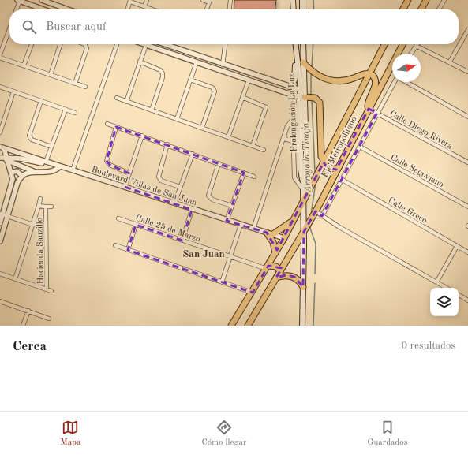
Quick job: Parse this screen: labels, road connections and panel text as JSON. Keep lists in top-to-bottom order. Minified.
{"streets":{"main road":["Prolongación La Luz","Eje Metropolitano"],"street":["Calle Diego Rivera","Calle Segoviano","Boulevard Villas de San Juan","Calle Greco","Calle 25 de Marzo","Hacienda Sauzillo"]},"crossings":[["Prolongación La Luz","Eje Metropolitano"],["Calle Diego Rivera","Eje Metropolitano"],["Eje Metropolitano","Boulevard Villas de San Juan"],["Eje Metropolitano","Calle 25 de Marzo"]],"districts":["San Juan"],"water":["Arroyo la Tinaja"],"north":"right","page":{"search":"Buscar aquí","heading":["Cerca","0 resultados"],"nav":["Mapa","Cómo llegar","Guardados"]}}
